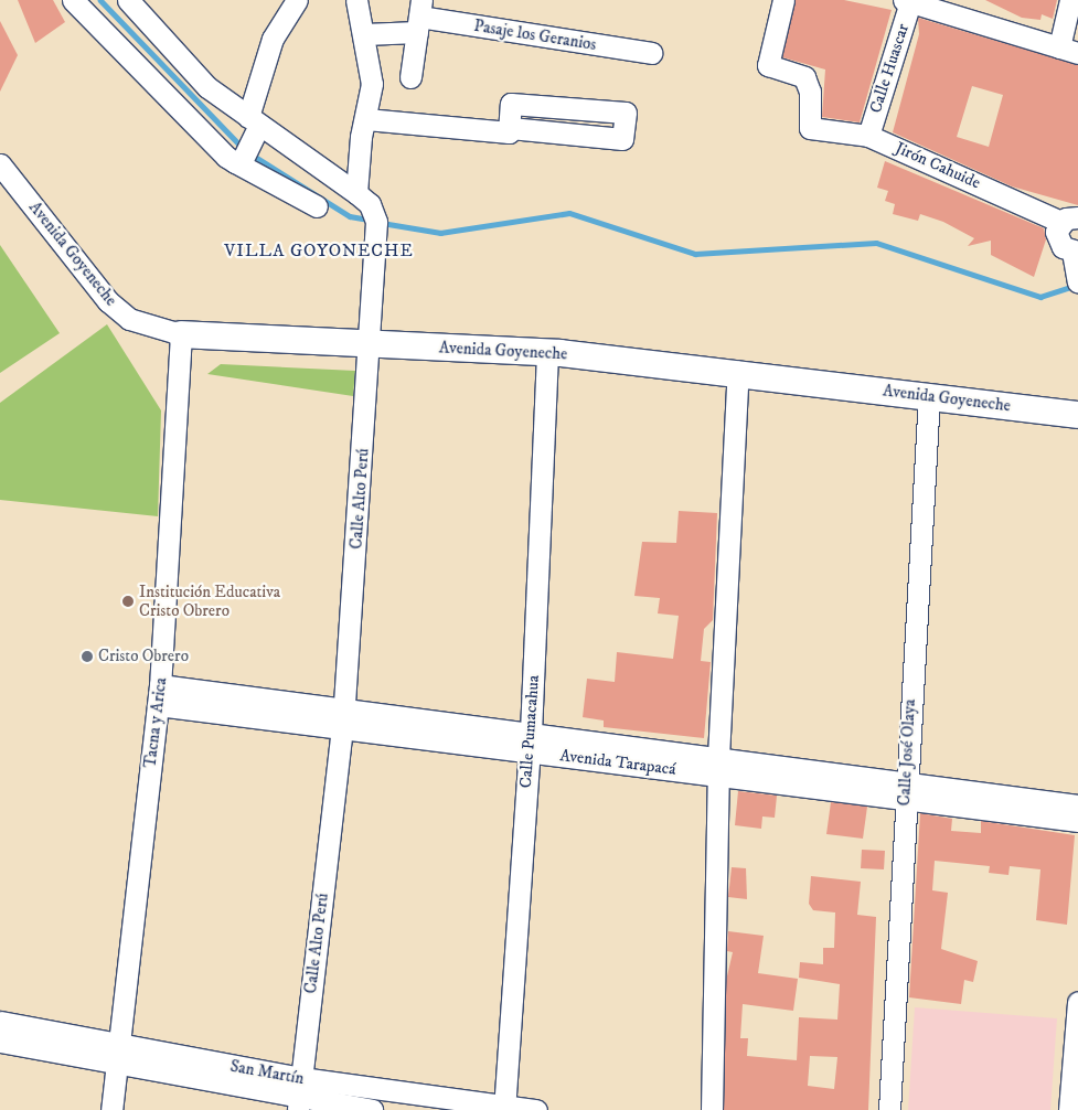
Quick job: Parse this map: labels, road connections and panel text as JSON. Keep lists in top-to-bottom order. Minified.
{"streets":{"main road":["Avenida Goyeneche"],"street":["Pasaje los Geranios","Calle Huascar","Jirón Cahuide","Calle Alto Perú","Tacna y Arica","Calle Pumacahua","Calle José Olaya","Avenida Tarapacá","San Martín"]},"crossings":[["Pasaje los Geranios","Calle Alto Perú"],["Calle Huascar","Jirón Cahuide"],["Avenida Goyeneche","Calle Alto Perú"],["Avenida Goyeneche","Tacna y Arica"],["Avenida Goyeneche","Calle Pumacahua"],["Avenida Goyeneche","Calle José Olaya"],["Calle Alto Perú","Avenida Tarapacá"],["Calle Alto Perú","San Martín"],["Tacna y Arica","Avenida Tarapacá"],["Tacna y Arica","San Martín"],["Calle Pumacahua","Avenida Tarapacá"],["Calle Pumacahua","San Martín"],["Calle José Olaya","Avenida Tarapacá"]],"districts":["VILLA GOYONECHE"],"places":["Institución Educativa Cristo Obrero","Cristo Obrero"]}
